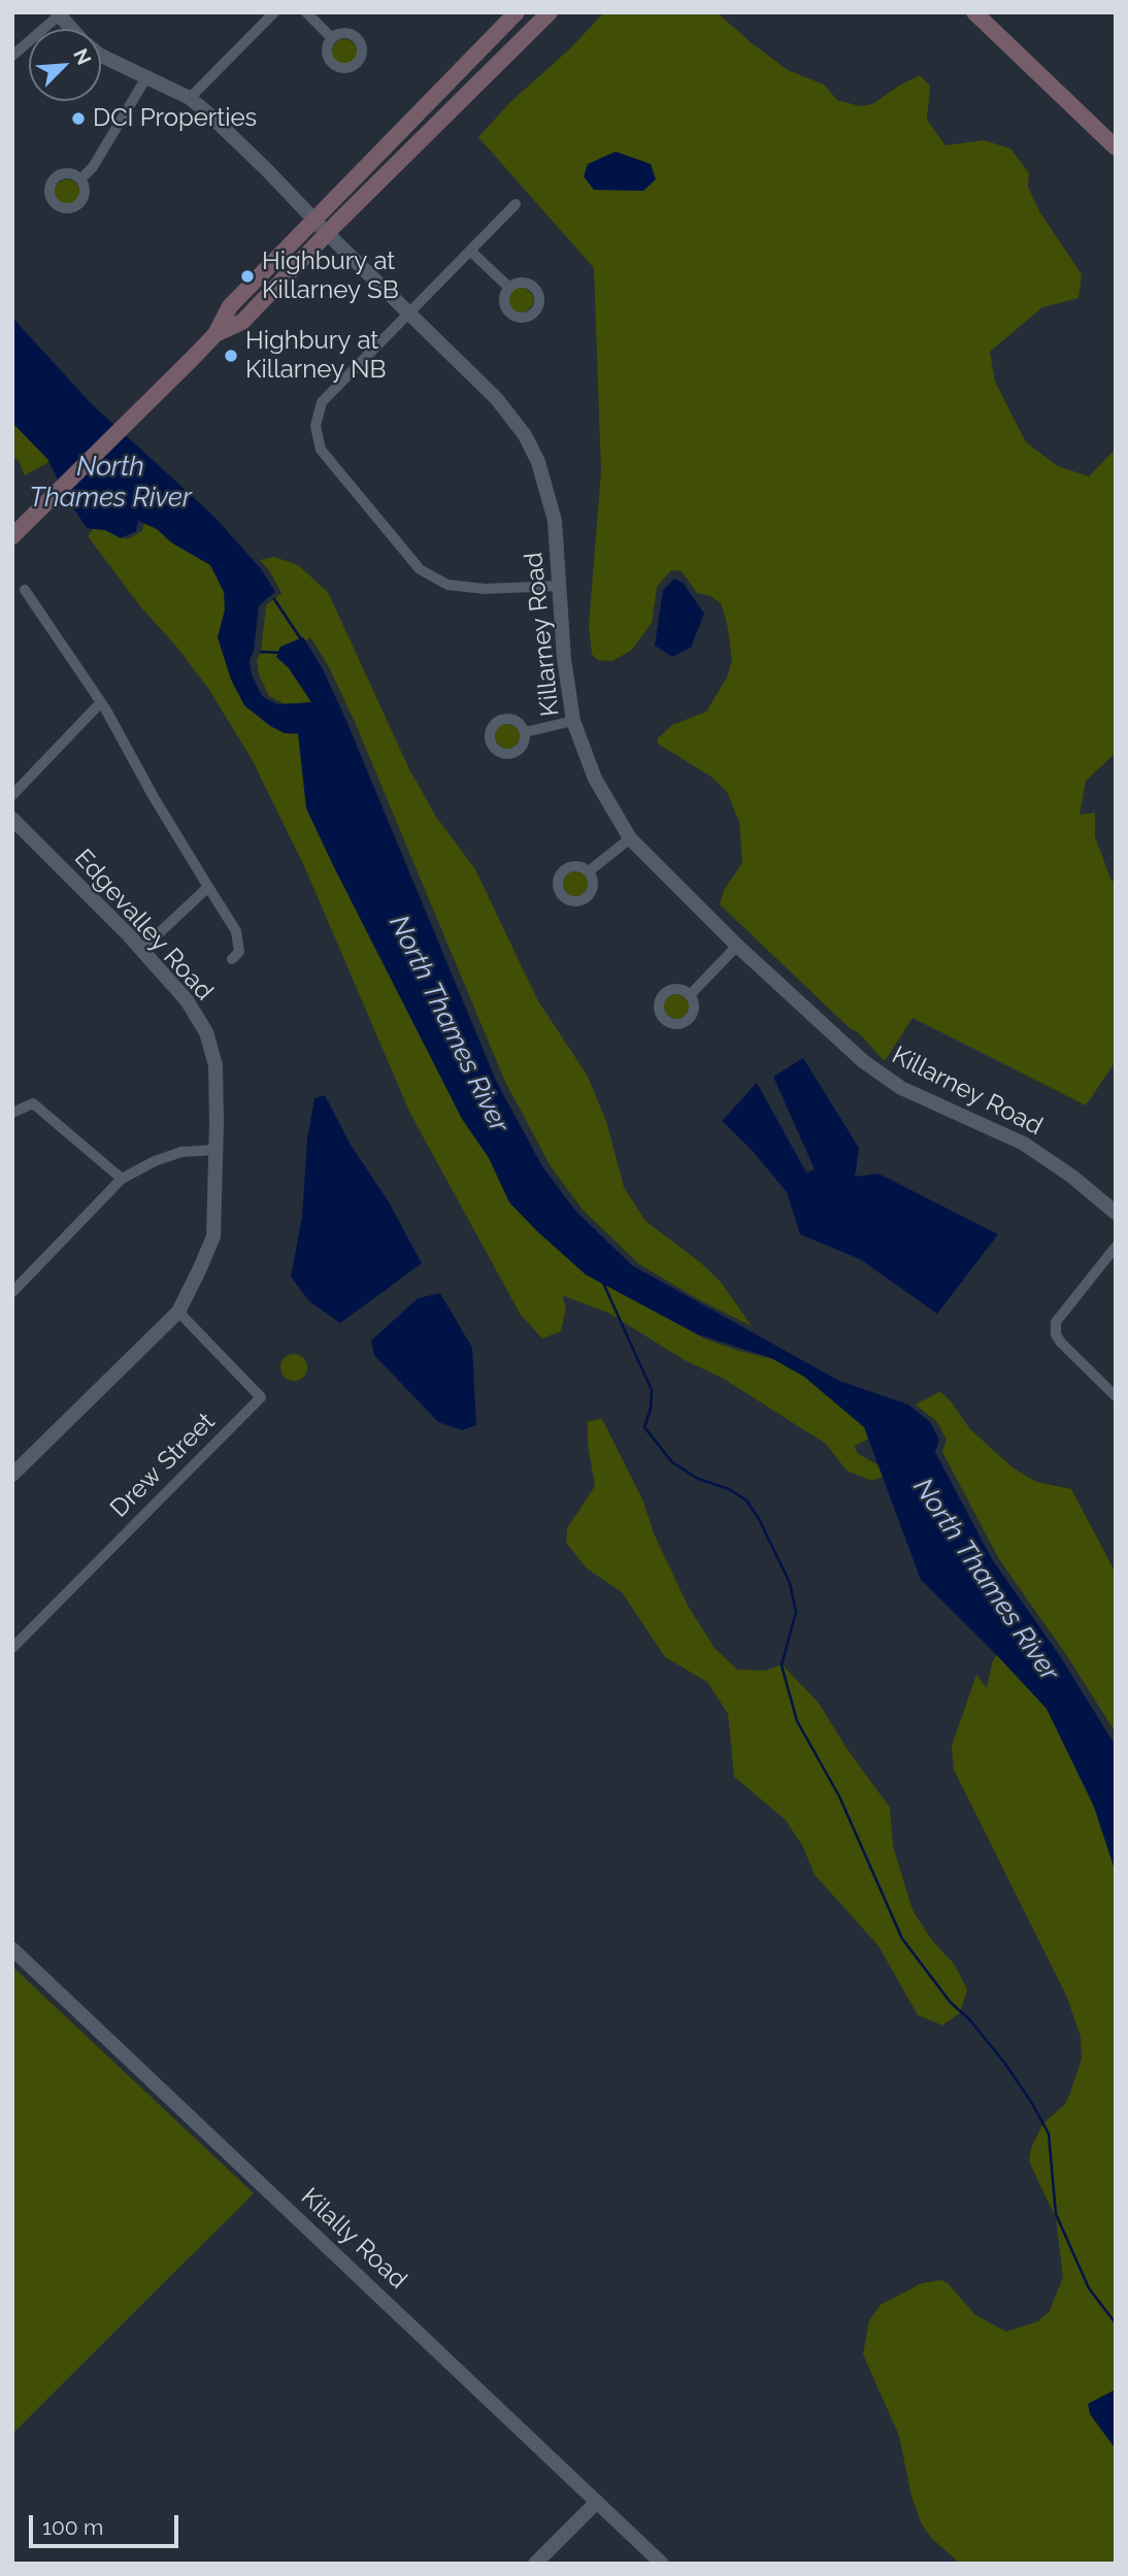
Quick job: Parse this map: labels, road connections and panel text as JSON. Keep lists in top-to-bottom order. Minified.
{"streets":{"street":["Killarney Road","Edgevalley Road","Drew Street","Kilally Road"]},"crossings":[["Edgevalley Road","Drew Street"]],"water":["North Thames River"],"places":["DCI Properties","Highbury at Killarney SB","Highbury at Killarney NB"],"scale_bar":"100 m","north":"top right"}
